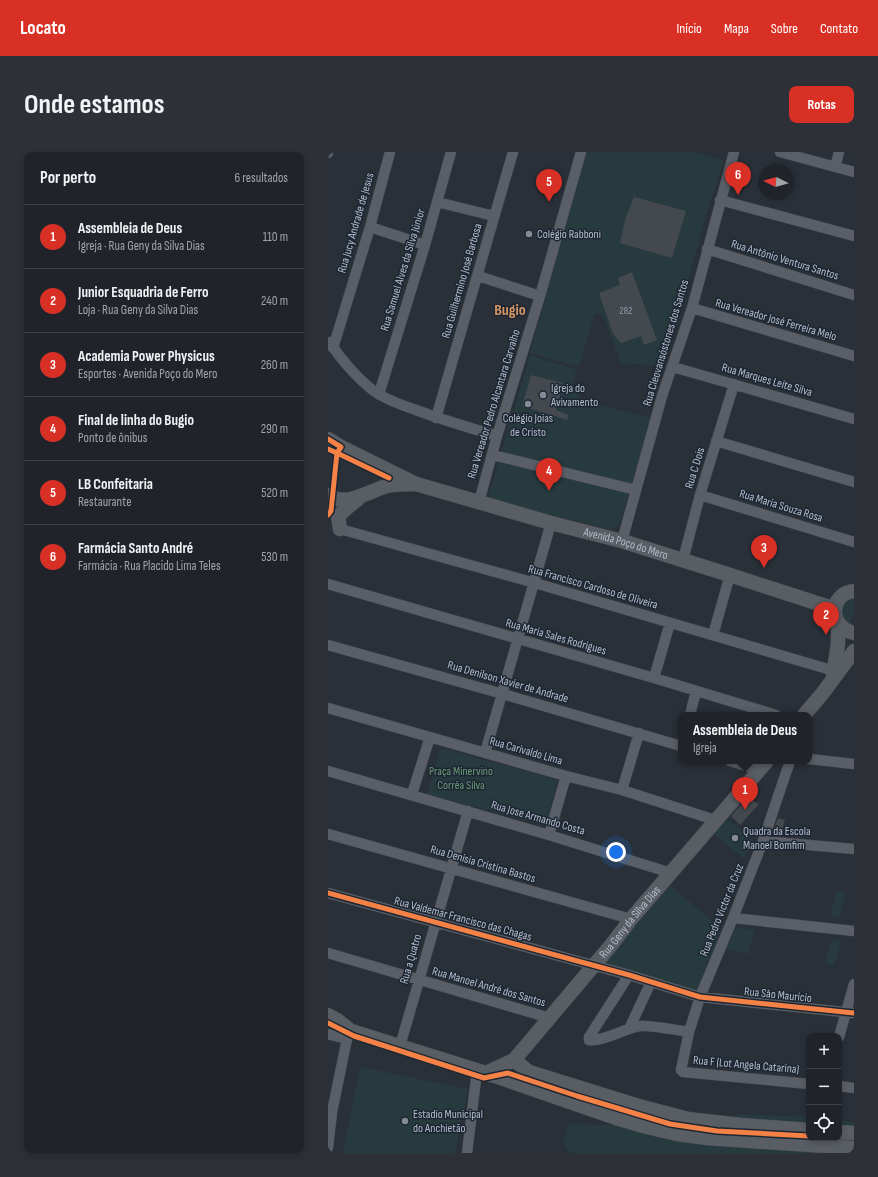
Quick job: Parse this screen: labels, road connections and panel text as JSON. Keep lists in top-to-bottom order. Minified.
{"streets":{"main road":["Avenida Poço do Mero","Rua Geny da Silva Dias"],"street":["Rua Jucy Andrade de Jesus","Rua Antônio Ventura Santos","Rua Samuel Alves da Silva Júnior","Rua Guilhermino José Barbosa","Rua Vereador José Ferreira Melo","Rua Cleovansóstones dos Santos","Rua Marques Leite Silva","Rua Vereador Pedro Alcantara Carvalho","Rua C Dois","Rua Maria Souza Rosa","Rua Francisco Cardoso de Oliveira","Rua Maria Sales Rodrigues","Rua Denilson Xavier de Andrade","Rua Carivaldo Lima","Rua Jose Armando Costa","Rua Denisia Cristina Bastos","Rua Pedro Victor da Cruz","Rua Valdemar Francisco das Chagas","Rua a Quatro","Rua Manoel André dos Santos","Rua São Maurício","Rua F (Lot Angela Catarina)"]},"crossings":[["Rua Antônio Ventura Santos","Rua Cleovansóstones dos Santos"],["Rua Vereador José Ferreira Melo","Rua Cleovansóstones dos Santos"],["Rua Cleovansóstones dos Santos","Rua Marques Leite Silva"],["Rua Cleovansóstones dos Santos","Avenida Poço do Mero"],["Rua Marques Leite Silva","Rua C Dois"],["Rua Vereador Pedro Alcantara Carvalho","Avenida Poço do Mero"],["Rua C Dois","Rua Maria Souza Rosa"],["Rua C Dois","Avenida Poço do Mero"],["Rua Carivaldo Lima","Rua Geny da Silva Dias"],["Rua Jose Armando Costa","Rua Geny da Silva Dias"],["Rua Jose Armando Costa","Rua a Quatro"],["Rua Denisia Cristina Bastos","Rua Geny da Silva Dias"],["Rua Denisia Cristina Bastos","Rua a Quatro"],["Rua Pedro Victor da Cruz","Rua São Maurício"],["Rua Pedro Victor da Cruz","Rua F (Lot Angela Catarina)"],["Rua Valdemar Francisco das Chagas","Rua Geny da Silva Dias"],["Rua Valdemar Francisco das Chagas","Rua a Quatro"],["Rua Valdemar Francisco das Chagas","Rua São Maurício"],["Rua Geny da Silva Dias","Rua Manoel André dos Santos"],["Rua a Quatro","Rua Manoel André dos Santos"]],"districts":["Bugio"],"parks":["Praça Minervino Corrêa Silva"],"places":["Colégio Rabboni","Igreja do Avivamento","Colégio Joias de Cristo","Quadra da Escola Manoel Bomfim","Estadio Municipal do Anchietão"],"house_numbers":["282"],"north":"left","page":{"header":"Locato","nav":["Início","Mapa","Sobre","Contato"],"buttons":"Rotas","title":"Onde estamos","heading":["Por perto","6 resultados"],"pins":["6","5","4","3","2","1"],"list":[{"mark":"1","name":"Assembleia de Deus","note":"Igreja · Rua Geny da Silva Dias","value":"110 m"},{"mark":"2","name":"Junior Esquadria de Ferro","note":"Loja · Rua Geny da Silva Dias","value":"240 m"},{"mark":"3","name":"Academia Power Physicus","note":"Esportes · Avenida Poço do Mero","value":"260 m"},{"mark":"4","name":"Final de linha do Bugio","note":"Ponto de ônibus","value":"290 m"},{"mark":"5","name":"LB Confeitaria","note":"Restaurante","value":"520 m"},{"mark":"6","name":"Farmácia Santo André","note":"Farmácia · Rua Placido Lima Teles","value":"530 m"}],"popup":["Assembleia de Deus","Igreja"],"map_buttons":["+","−"]}}
